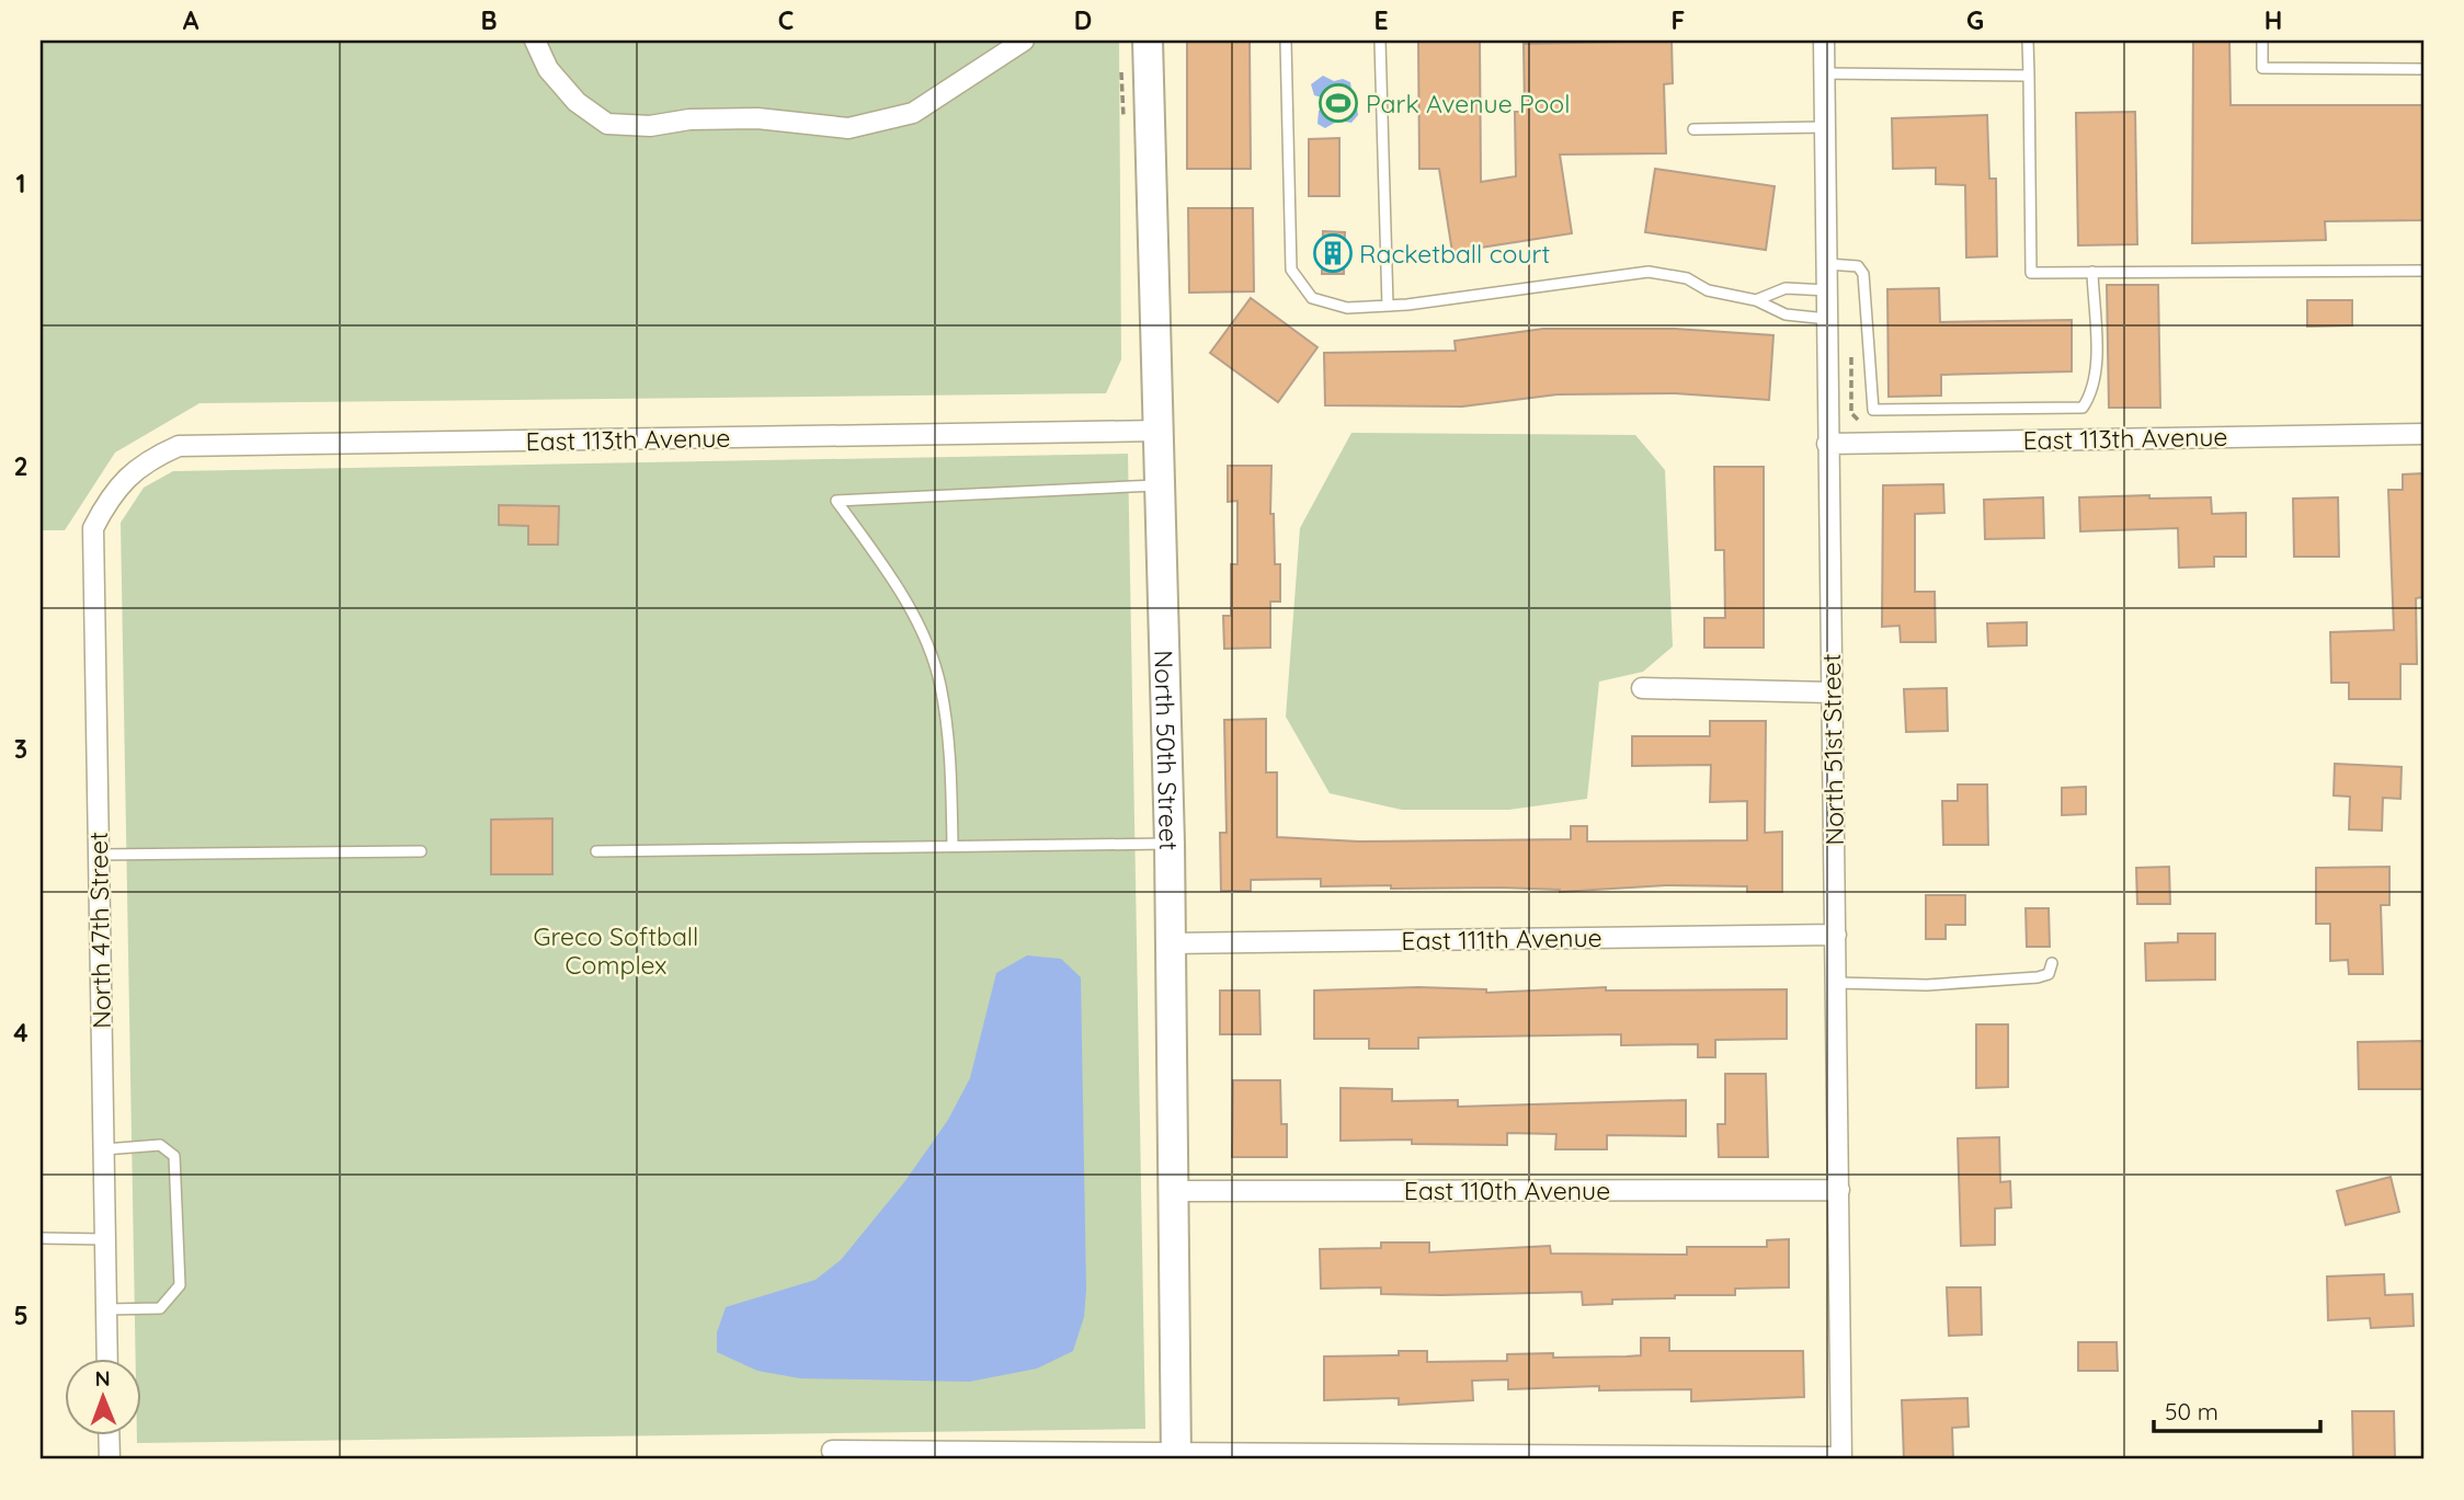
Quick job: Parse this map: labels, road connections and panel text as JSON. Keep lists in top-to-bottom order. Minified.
{"streets":{"street":["East 113th Avenue","North 50th Street","North 51st Street","North 47th Street","East 111th Avenue","East 110th Avenue"]},"crossings":[["East 113th Avenue","North 50th Street"],["East 113th Avenue","North 51st Street"],["East 113th Avenue","North 47th Street"],["North 50th Street","East 111th Avenue"],["North 50th Street","East 110th Avenue"],["North 51st Street","East 111th Avenue"],["North 51st Street","East 110th Avenue"]],"parks":["Greco Softball Complex"],"places":{"sports":["Park Avenue Pool"],"building":["Racketball court"]},"scale_bar":"50 m","north":"top","grid":{"columns":["A","B","C","D","E","F","G","H"],"rows":["1","2","3","4","5"]}}
